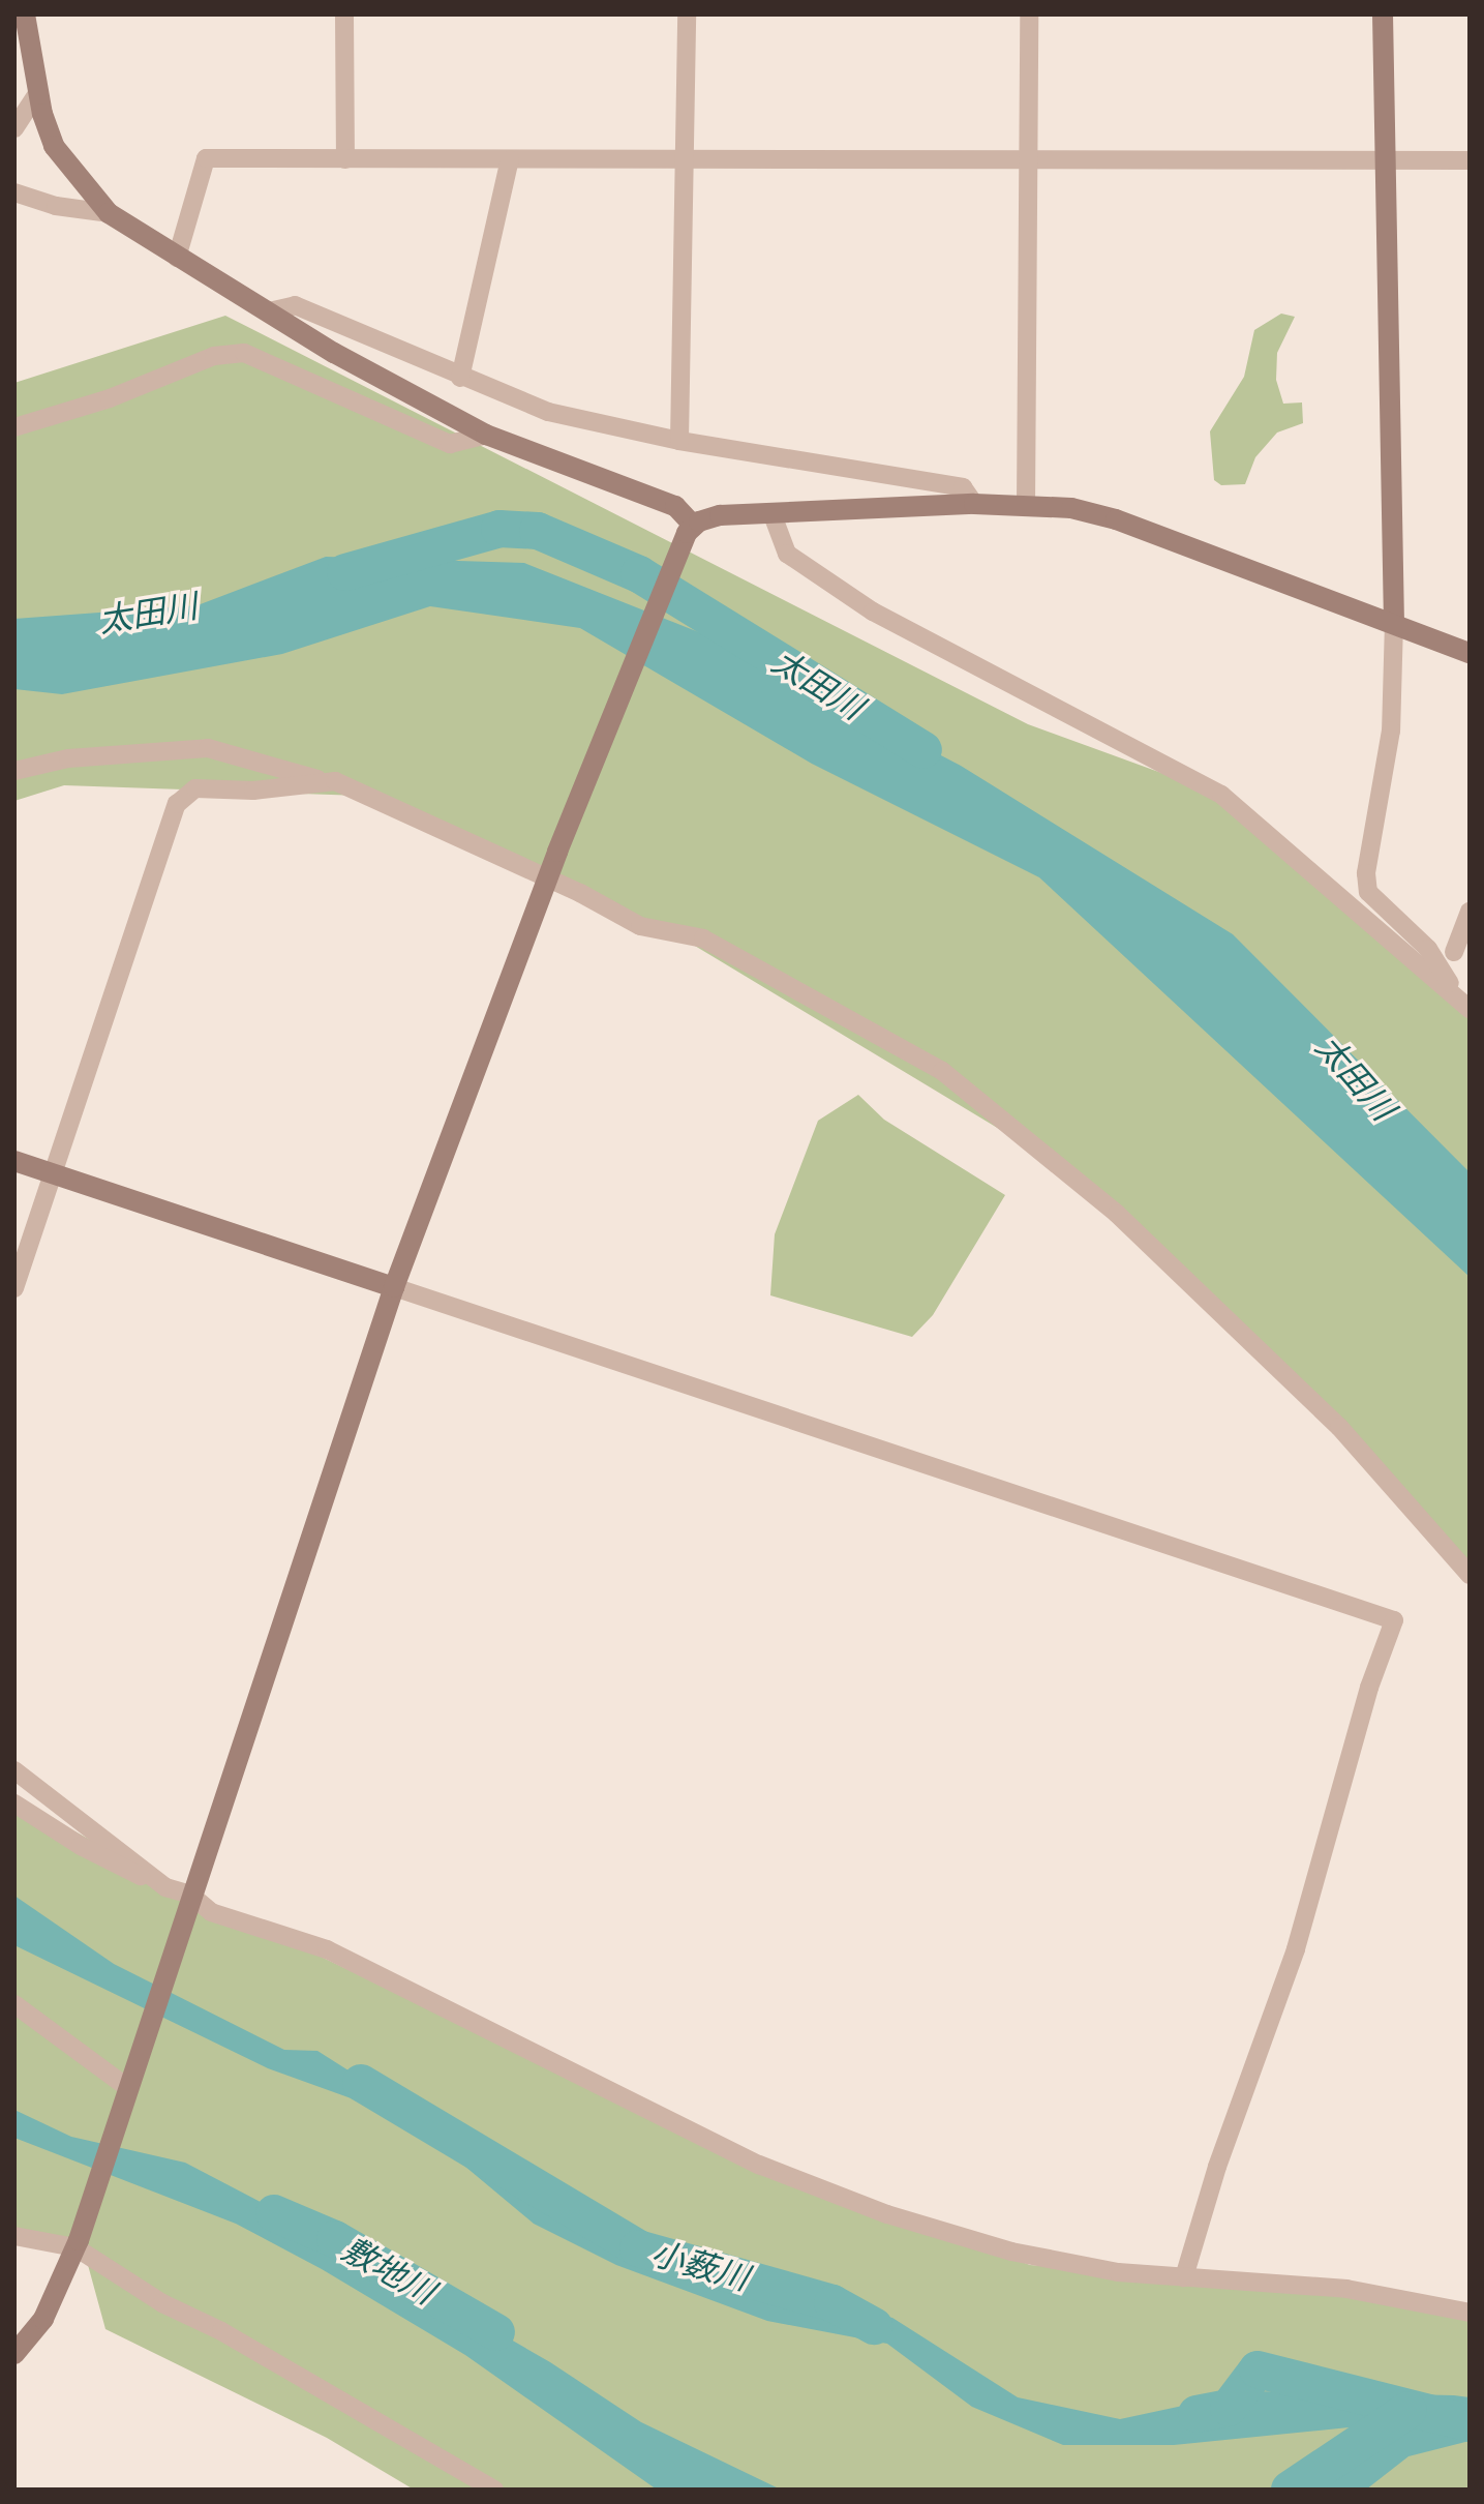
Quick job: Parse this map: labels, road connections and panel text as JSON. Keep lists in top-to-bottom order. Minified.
{"water":["太田川","小薮川","敷地川"]}
